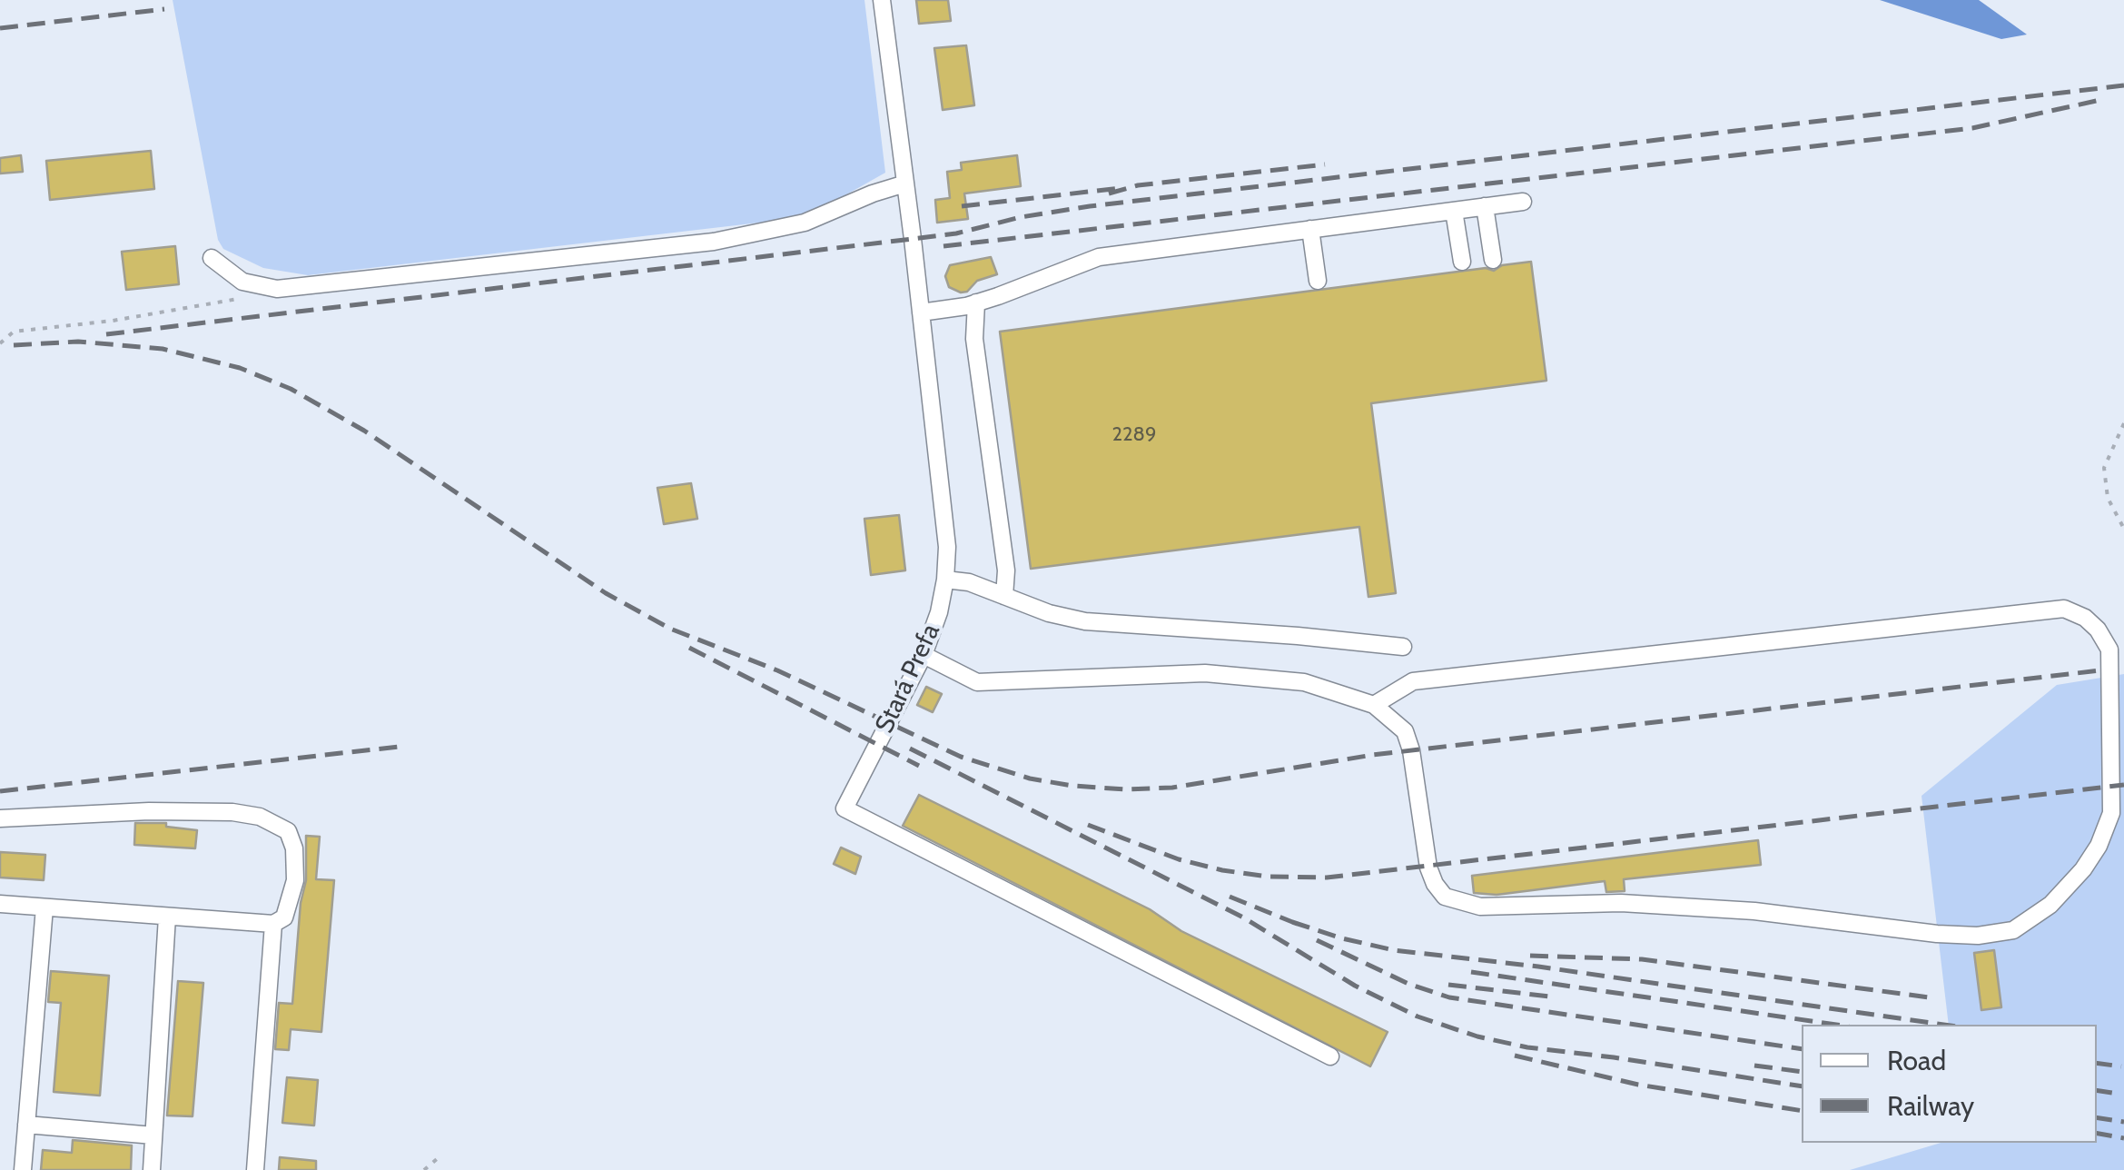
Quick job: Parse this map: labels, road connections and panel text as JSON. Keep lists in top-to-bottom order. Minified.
{"streets":{"lane":["Stará Prefa"]},"house_numbers":["2289"],"legend":["Road","Railway"]}
